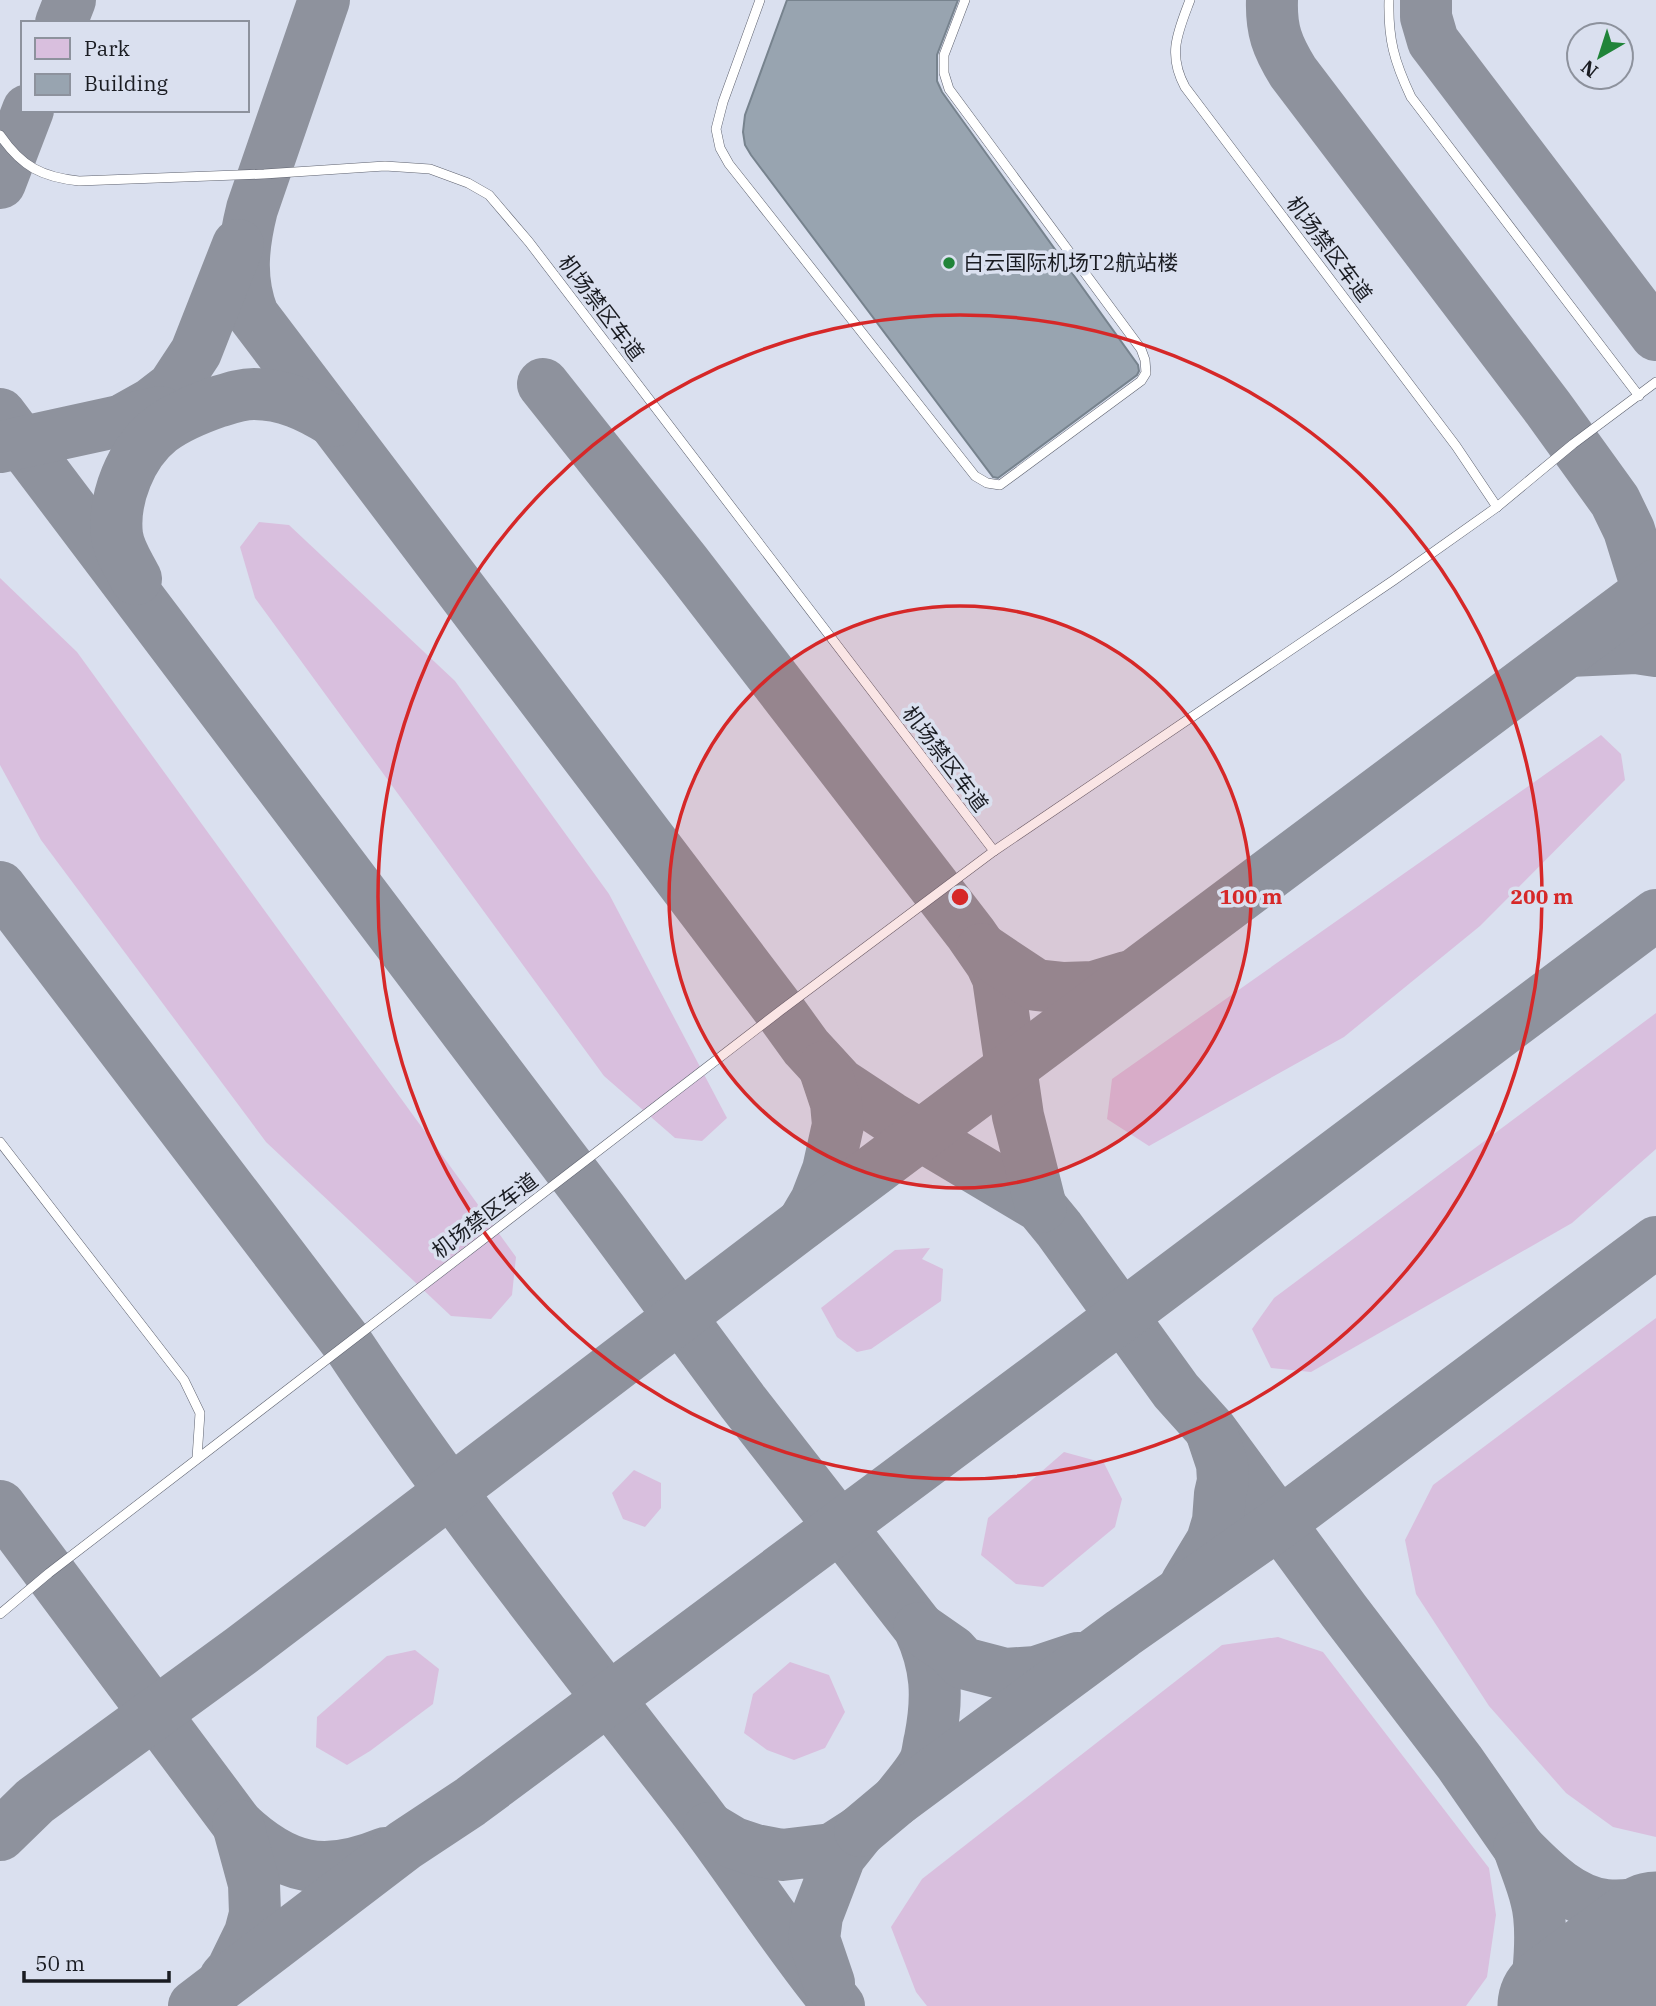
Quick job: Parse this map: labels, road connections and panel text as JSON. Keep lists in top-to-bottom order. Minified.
{"streets":{"lane":["机场禁区车道"]},"places":["白云国际机场T2航站楼"],"legend":["Park","Building"],"scale_bar":"50 m","north":"bottom left","rings":["100 m","200 m"]}
